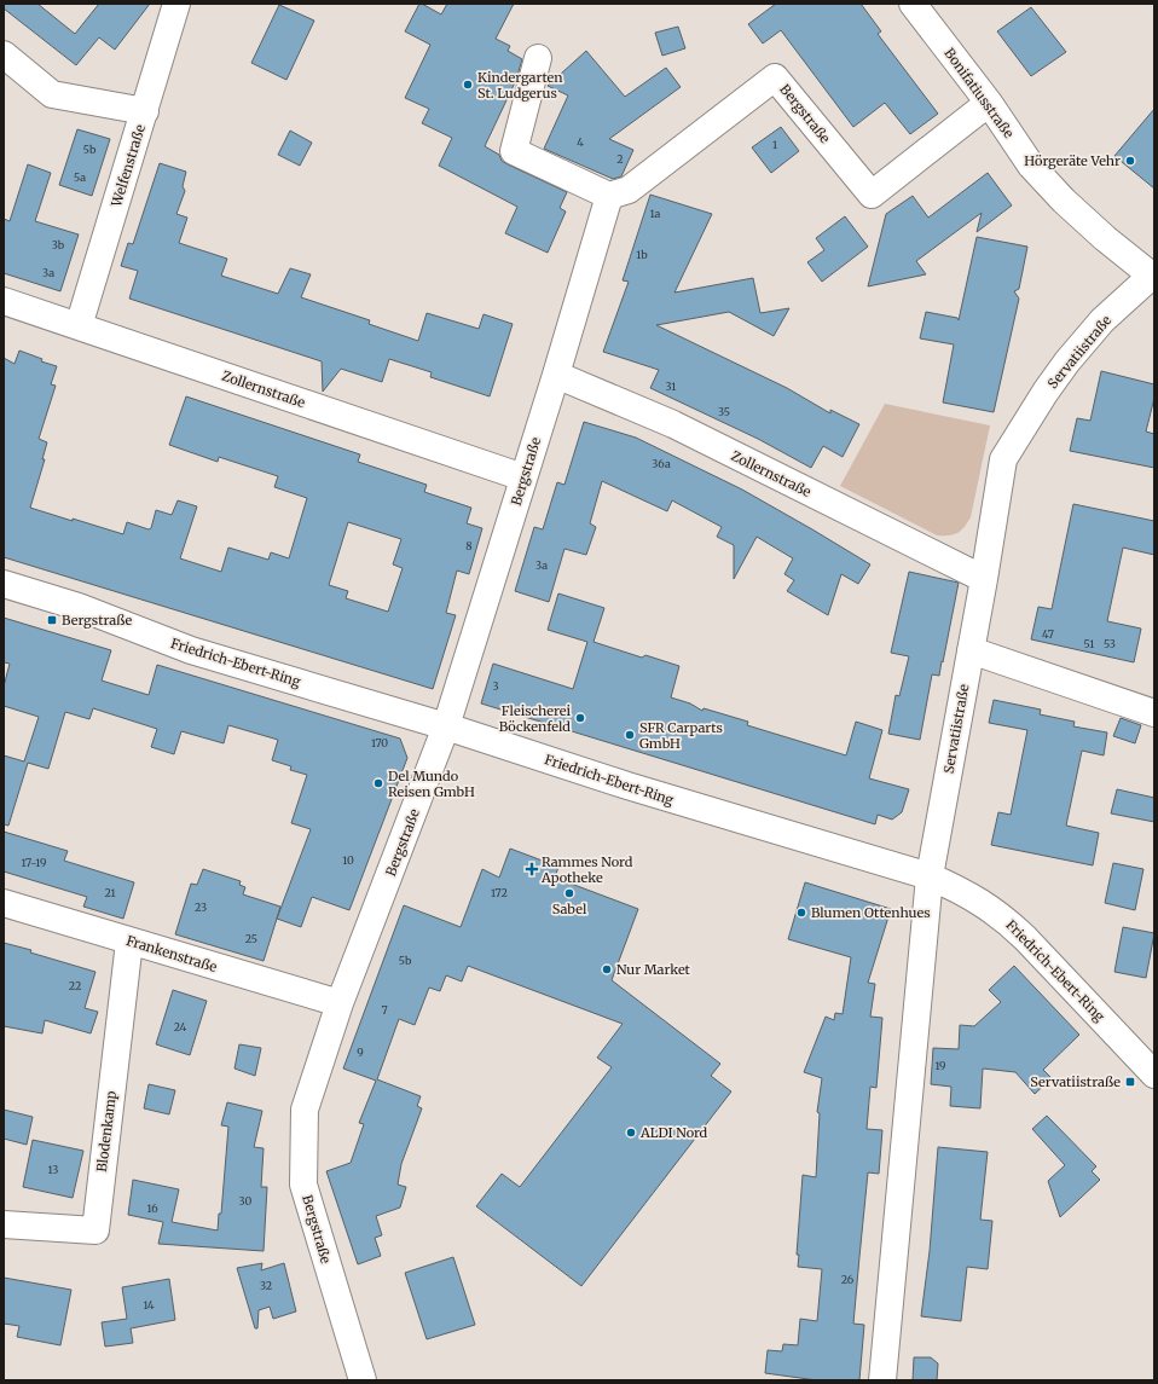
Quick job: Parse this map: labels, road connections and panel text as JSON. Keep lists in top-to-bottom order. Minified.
{"streets":{"street":["Bonifatiusstraße","Bergstraße","Welfenstraße","Servatiistraße","Zollernstraße","Friedrich-Ebert-Ring","Frankenstraße","Blodenkamp"]},"crossings":[["Bonifatiusstraße","Bergstraße"],["Bonifatiusstraße","Servatiistraße"],["Bergstraße","Zollernstraße"],["Bergstraße","Friedrich-Ebert-Ring"],["Bergstraße","Frankenstraße"],["Welfenstraße","Zollernstraße"],["Servatiistraße","Zollernstraße"],["Servatiistraße","Friedrich-Ebert-Ring"],["Frankenstraße","Blodenkamp"]],"places":{"other":["Kindergarten St. Ludgerus","Hörgeräte Vehr","Fleischerei Böckenfeld","SFR Carparts GmbH","Del Mundo Reisen GmbH","Sabel","Blumen Ottenhues","Nur Market","ALDI Nord"],"transit":["Bergstraße","Servatiistraße"],"health":["Rammes Nord Apotheke"]},"house_numbers":["4","1","5b","2","5a","1a","3b","1b","3a","31","35","36a","8","3a","47","51","53","3","170","10","17-19","21","172","23","25","5b","22","7","24","9","19","13","30","16","26","32","14"]}
